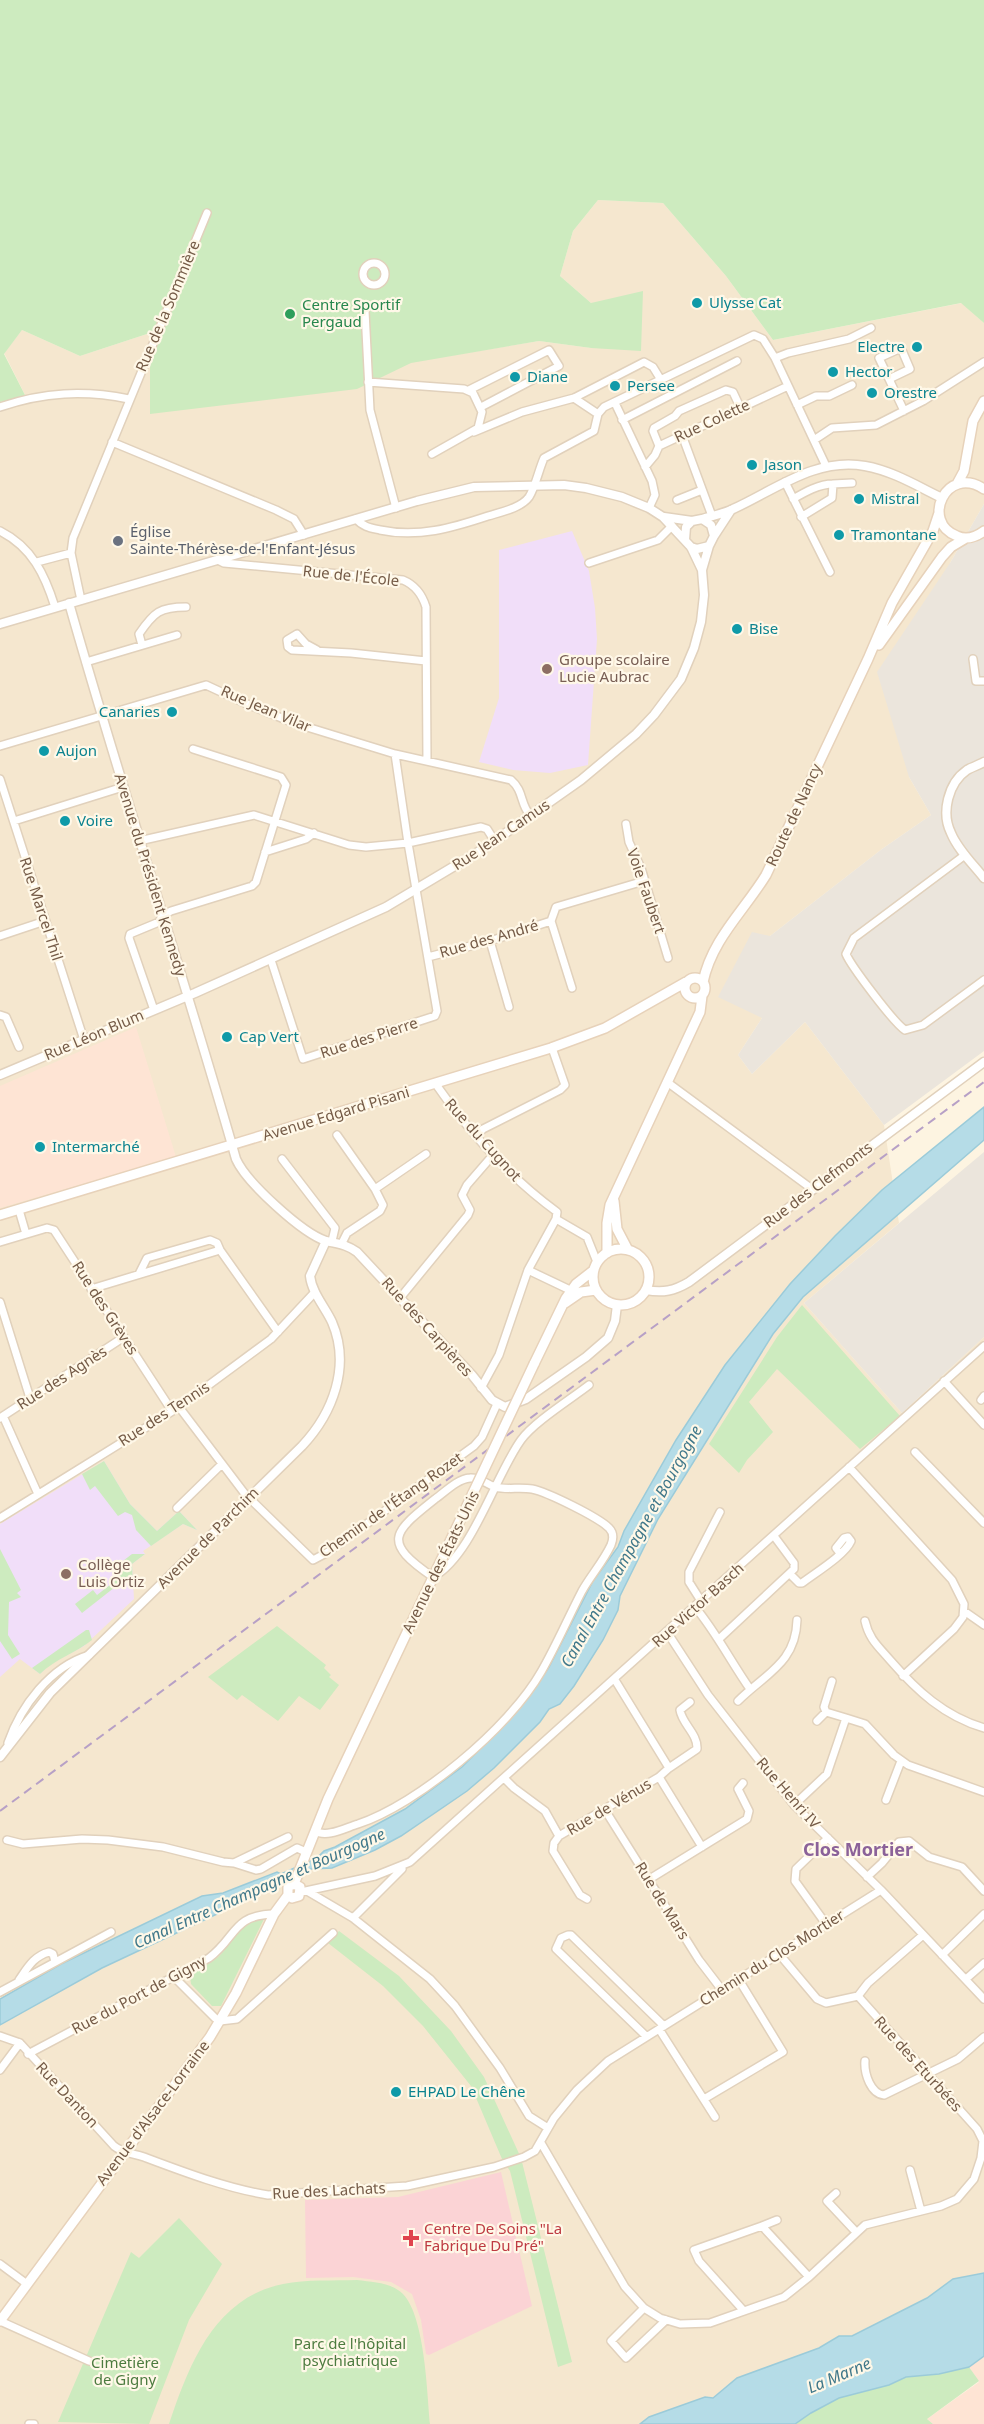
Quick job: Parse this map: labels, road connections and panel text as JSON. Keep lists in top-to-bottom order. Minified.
{"streets":{"main road":["Route de Nancy","Avenue Edgard Pisani","Avenue des États-Unis","Avenue d'Alsace-Lorraine"],"street":["Rue de la Sommière","Rue Colette","Rue de l'École","Rue Jean Vilar","Rue Jean Camus","Avenue du Président Kennedy","Voie Faubert","Rue Marcel Thil","Rue des André","Rue Léon Blum","Rue des Pierre","Rue du Cugnot","Rue des Clefmonts","Rue des Grèves","Rue des Carpières","Rue des Agnès","Rue des Tennis","Chemin de l'Étang Rozet","Avenue de Parchim","Rue Victor Basch","Rue Henri IV","Rue de Vénus","Rue de Mars","Chemin du Clos Mortier","Rue du Port de Gigny","Rue des Eturbées","Rue Danton","Rue des Lachats"]},"crossings":[["Rue de l'École","Rue Jean Vilar"],["Rue de l'École","Rue Jean Camus"],["Rue Jean Vilar","Rue Jean Camus"],["Rue Jean Vilar","Avenue du Président Kennedy"],["Route de Nancy","Avenue Edgard Pisani"],["Rue Jean Camus","Avenue du Président Kennedy"],["Rue Jean Camus","Rue Léon Blum"],["Rue Jean Camus","Rue des Pierre"],["Avenue du Président Kennedy","Rue Léon Blum"],["Avenue du Président Kennedy","Avenue Edgard Pisani"],["Avenue du Président Kennedy","Rue des Carpières"],["Voie Faubert","Rue des André"],["Rue Marcel Thil","Rue Léon Blum"],["Rue des André","Rue des Pierre"],["Avenue Edgard Pisani","Rue du Cugnot"],["Avenue Edgard Pisani","Rue des Carpières"],["Rue du Cugnot","Rue des Clefmonts"],["Rue du Cugnot","Avenue des États-Unis"],["Rue des Clefmonts","Avenue des États-Unis"],["Rue des Grèves","Rue des Agnès"],["Rue des Grèves","Rue des Tennis"],["Rue des Grèves","Chemin de l'Étang Rozet"],["Rue des Grèves","Avenue de Parchim"],["Rue des Carpières","Chemin de l'Étang Rozet"],["Rue des Tennis","Avenue de Parchim"],["Chemin de l'Étang Rozet","Avenue de Parchim"],["Avenue des États-Unis","Avenue d'Alsace-Lorraine"],["Rue Victor Basch","Rue Henri IV"],["Rue Victor Basch","Rue de Vénus"],["Rue Henri IV","Chemin du Clos Mortier"],["Rue de Vénus","Rue de Mars"],["Rue de Mars","Chemin du Clos Mortier"],["Chemin du Clos Mortier","Rue des Eturbées"],["Chemin du Clos Mortier","Rue des Lachats"],["Rue du Port de Gigny","Rue Danton"],["Rue du Port de Gigny","Avenue d'Alsace-Lorraine"],["Rue des Eturbées","Rue des Lachats"],["Rue Danton","Avenue d'Alsace-Lorraine"],["Rue Danton","Rue des Lachats"],["Avenue d'Alsace-Lorraine","Rue des Lachats"]],"districts":["Clos Mortier"],"water":["Canal Entre Champagne et Bourgogne","La Marne"],"parks":["Parc de l'hôpital psychiatrique","Cimetière de Gigny"],"places":{"other":["Ulysse Cat","Centre Sportif Pergaud","Electre","Hector","Diane","Persee","Orestre","Jason","Mistral","Tramontane","Église Sainte-Thérèse-de-l'Enfant-Jésus","Bise","Groupe scolaire Lucie Aubrac","Canaries","Aujon","Voire","Cap Vert","Intermarché","Collège Luis Ortiz","EHPAD Le Chêne"],"health":["Centre De Soins \"La Fabrique Du Pré\""]}}
